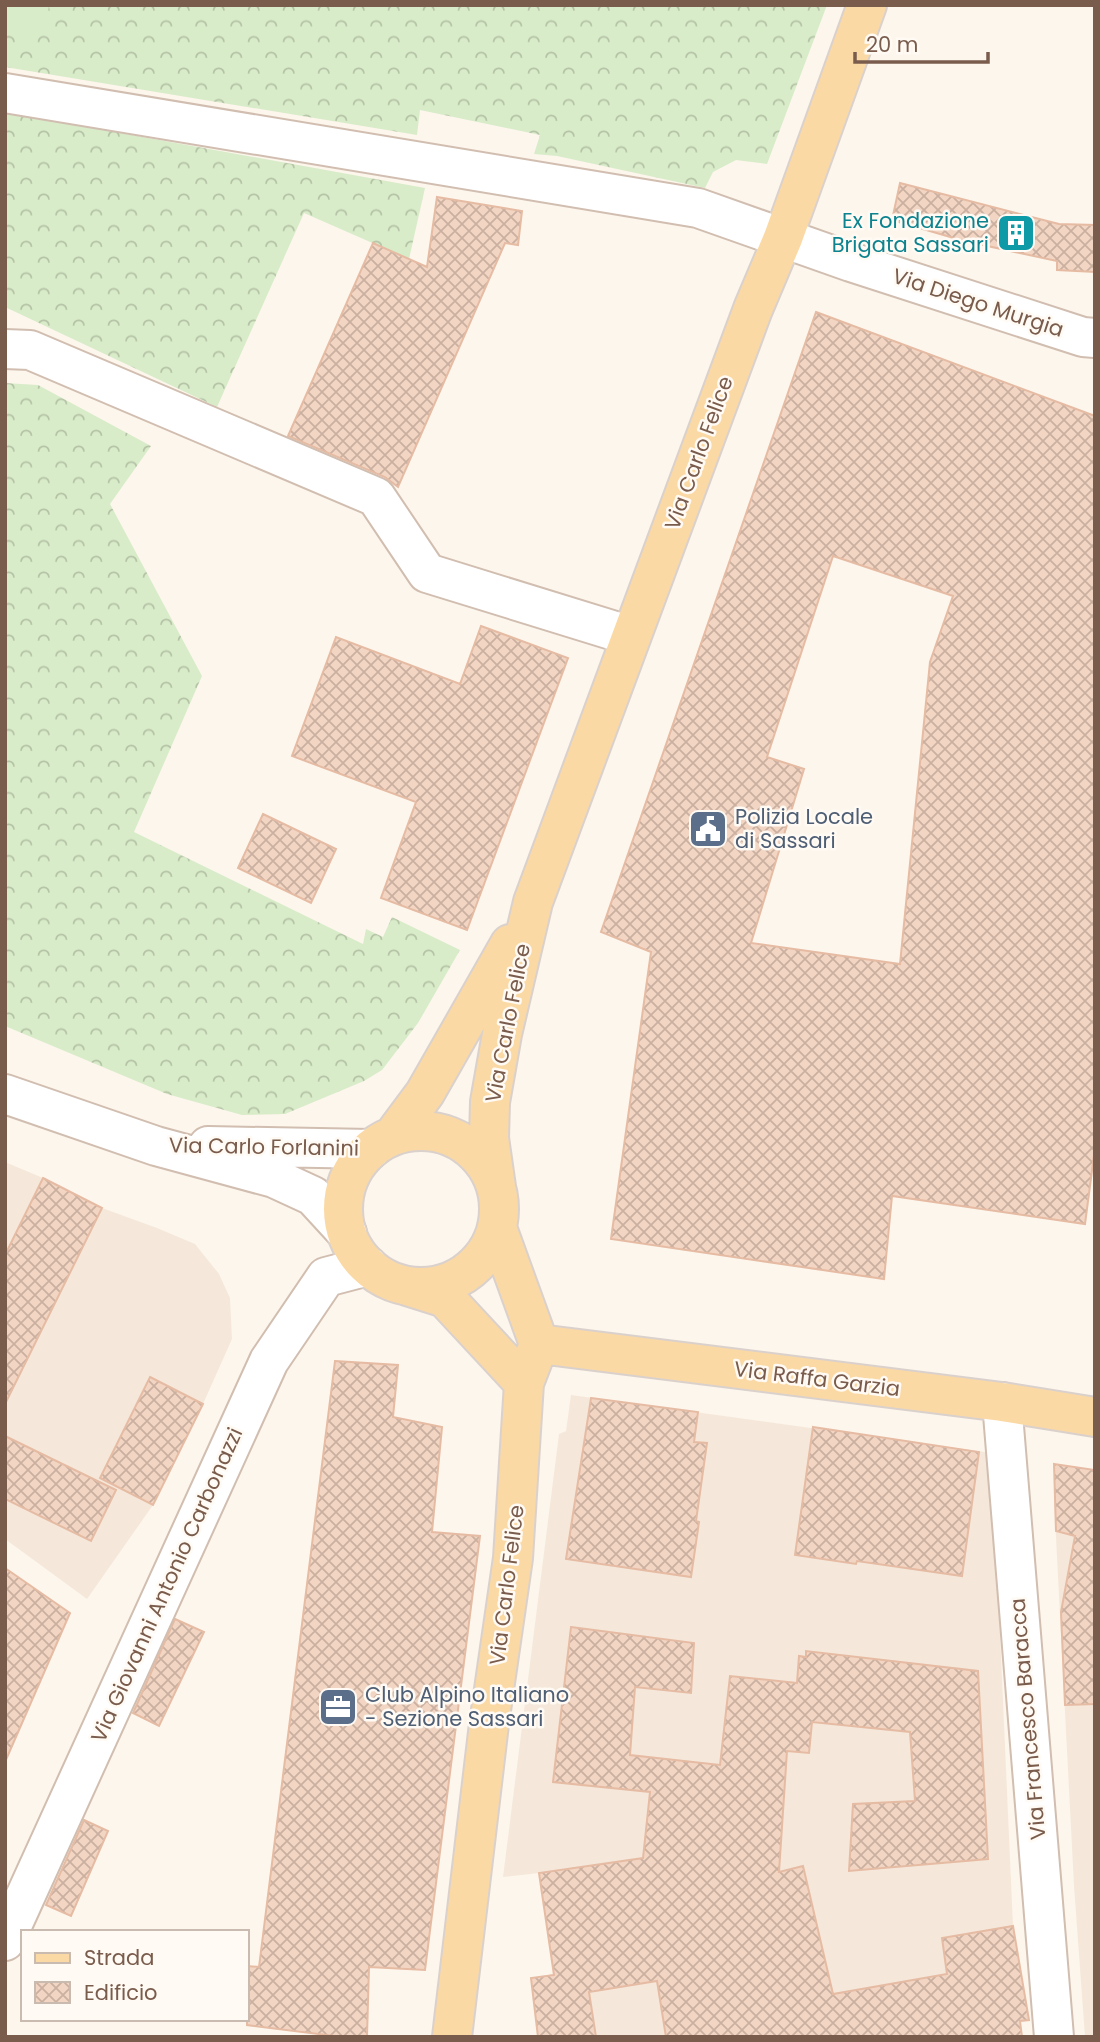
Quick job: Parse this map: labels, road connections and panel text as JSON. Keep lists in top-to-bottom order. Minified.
{"streets":{"main road":["Via Carlo Felice","Via Raffa Garzia"],"street":["Via Diego Murgia","Via Carlo Forlanini","Via Giovanni Antonio Carbonazzi","Via Francesco Baracca"]},"crossings":[["Via Diego Murgia","Via Carlo Felice"],["Via Carlo Felice","Via Carlo Forlanini"],["Via Carlo Felice","Via Raffa Garzia"],["Via Carlo Felice","Via Giovanni Antonio Carbonazzi"],["Via Carlo Forlanini","Via Giovanni Antonio Carbonazzi"],["Via Raffa Garzia","Via Francesco Baracca"]],"places":{"building":["Ex Fondazione Brigata Sassari"],"public building":["Polizia Locale di Sassari"],"office":["Club Alpino Italiano - Sezione Sassari"]},"legend":["Strada","Edificio"],"scale_bar":"20 m"}
